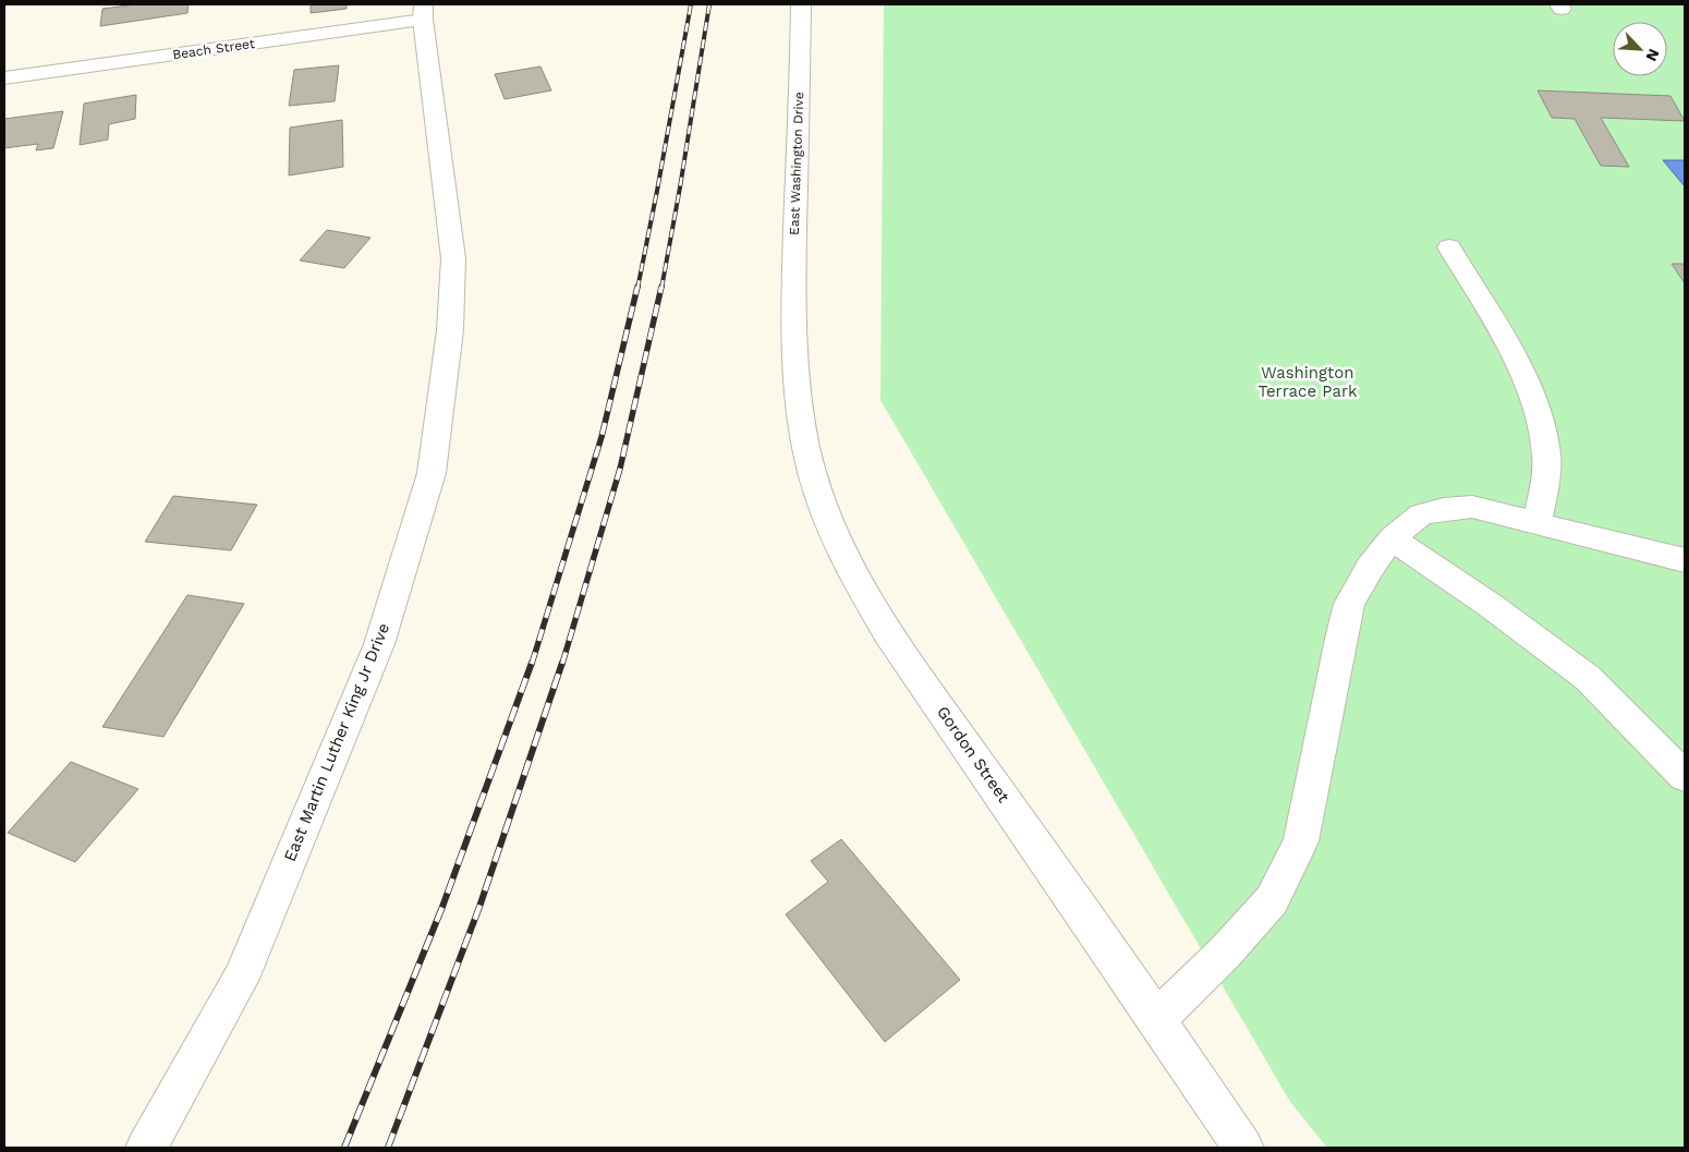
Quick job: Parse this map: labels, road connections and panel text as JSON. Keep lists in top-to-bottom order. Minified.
{"streets":{"street":["Beach Street","East Washington Drive","East Martin Luther King Jr Drive","Gordon Street"]},"crossings":[["Beach Street","East Martin Luther King Jr Drive"],["East Washington Drive","Gordon Street"]],"parks":["Washington Terrace Park"],"north":"bottom right"}
